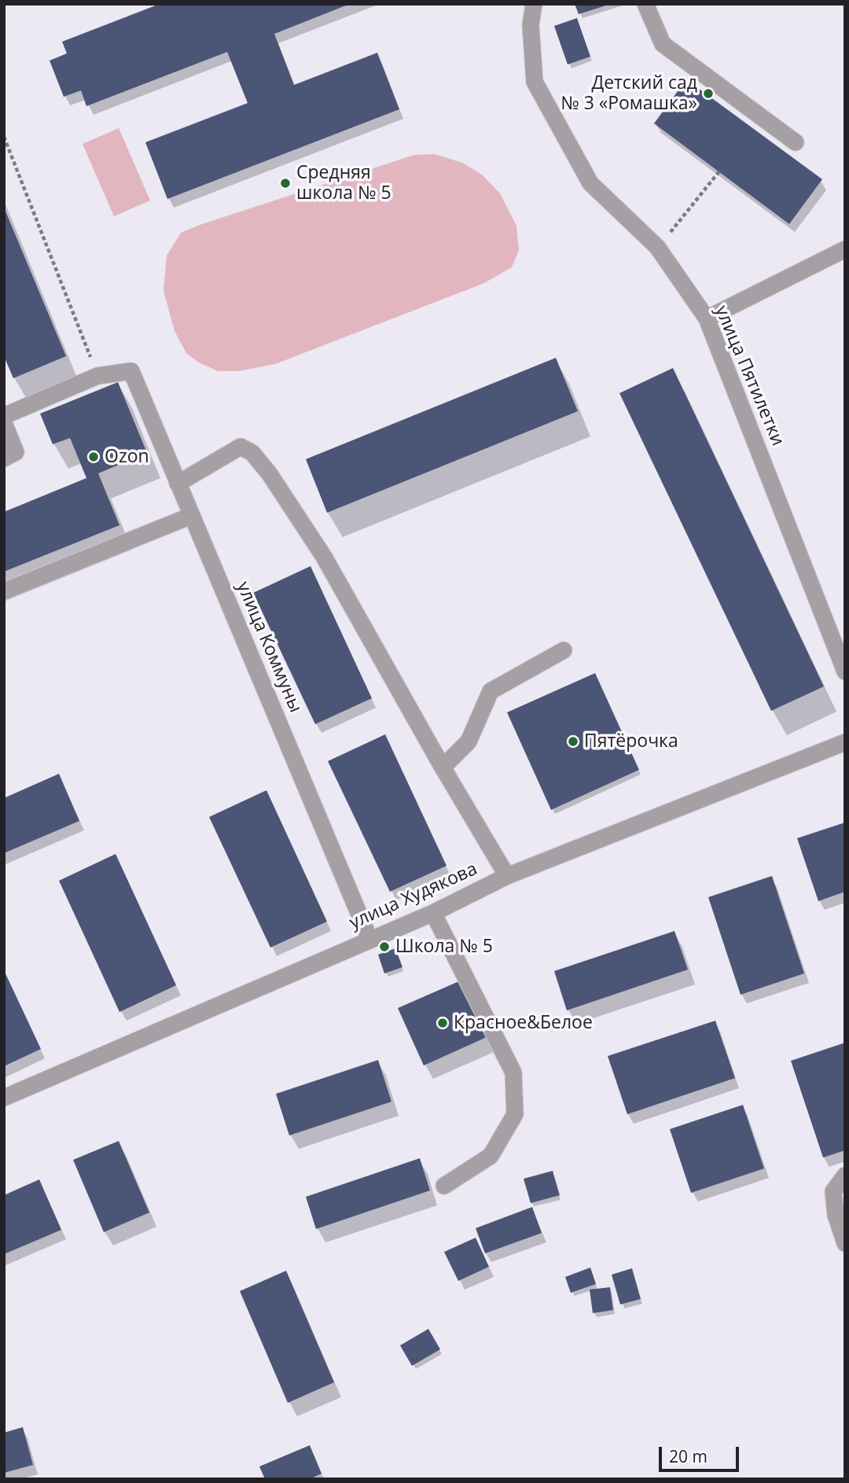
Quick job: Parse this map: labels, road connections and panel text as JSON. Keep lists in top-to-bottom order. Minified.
{"streets":{"street":["улица Пятилетки","улица Коммуны","улица Худякова"]},"crossings":[["улица Коммуны","улица Худякова"]],"places":["Детский сад № 3 «Ромашка»","Средняя школа № 5","Ozon","Пятёрочка","Школа № 5","Красное&Белое"],"scale_bar":"20 m"}
